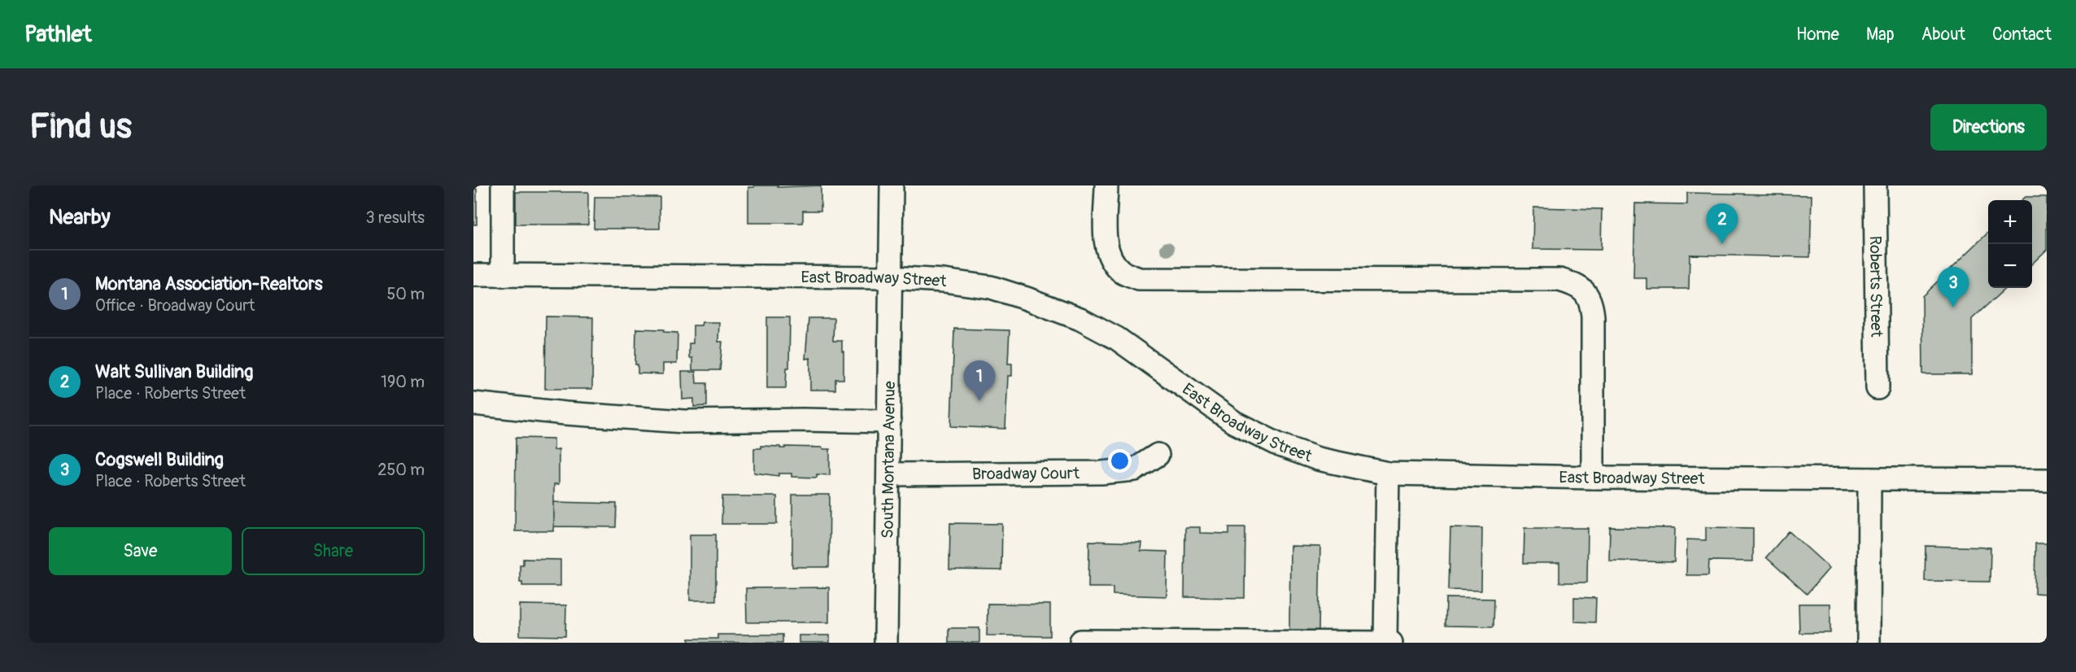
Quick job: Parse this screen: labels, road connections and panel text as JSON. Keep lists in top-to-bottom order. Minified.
{"streets":{"street":["East Broadway Street","Roberts Street","South Montana Avenue","Broadway Court"]},"crossings":[["East Broadway Street","South Montana Avenue"],["South Montana Avenue","Broadway Court"]],"page":{"header":"Pathlet","nav":["Home","Map","About","Contact"],"buttons":["Directions",["Save","Share"]],"title":"Find us","heading":["Nearby","3 results"],"map_buttons":["+","−"],"pins":["2","3","1"],"list":[{"mark":"1","name":"Montana Association-Realtors","note":"Office · Broadway Court","value":"50 m"},{"mark":"2","name":"Walt Sullivan Building","note":"Place · Roberts Street","value":"190 m"},{"mark":"3","name":"Cogswell Building","note":"Place · Roberts Street","value":"250 m"}]}}
